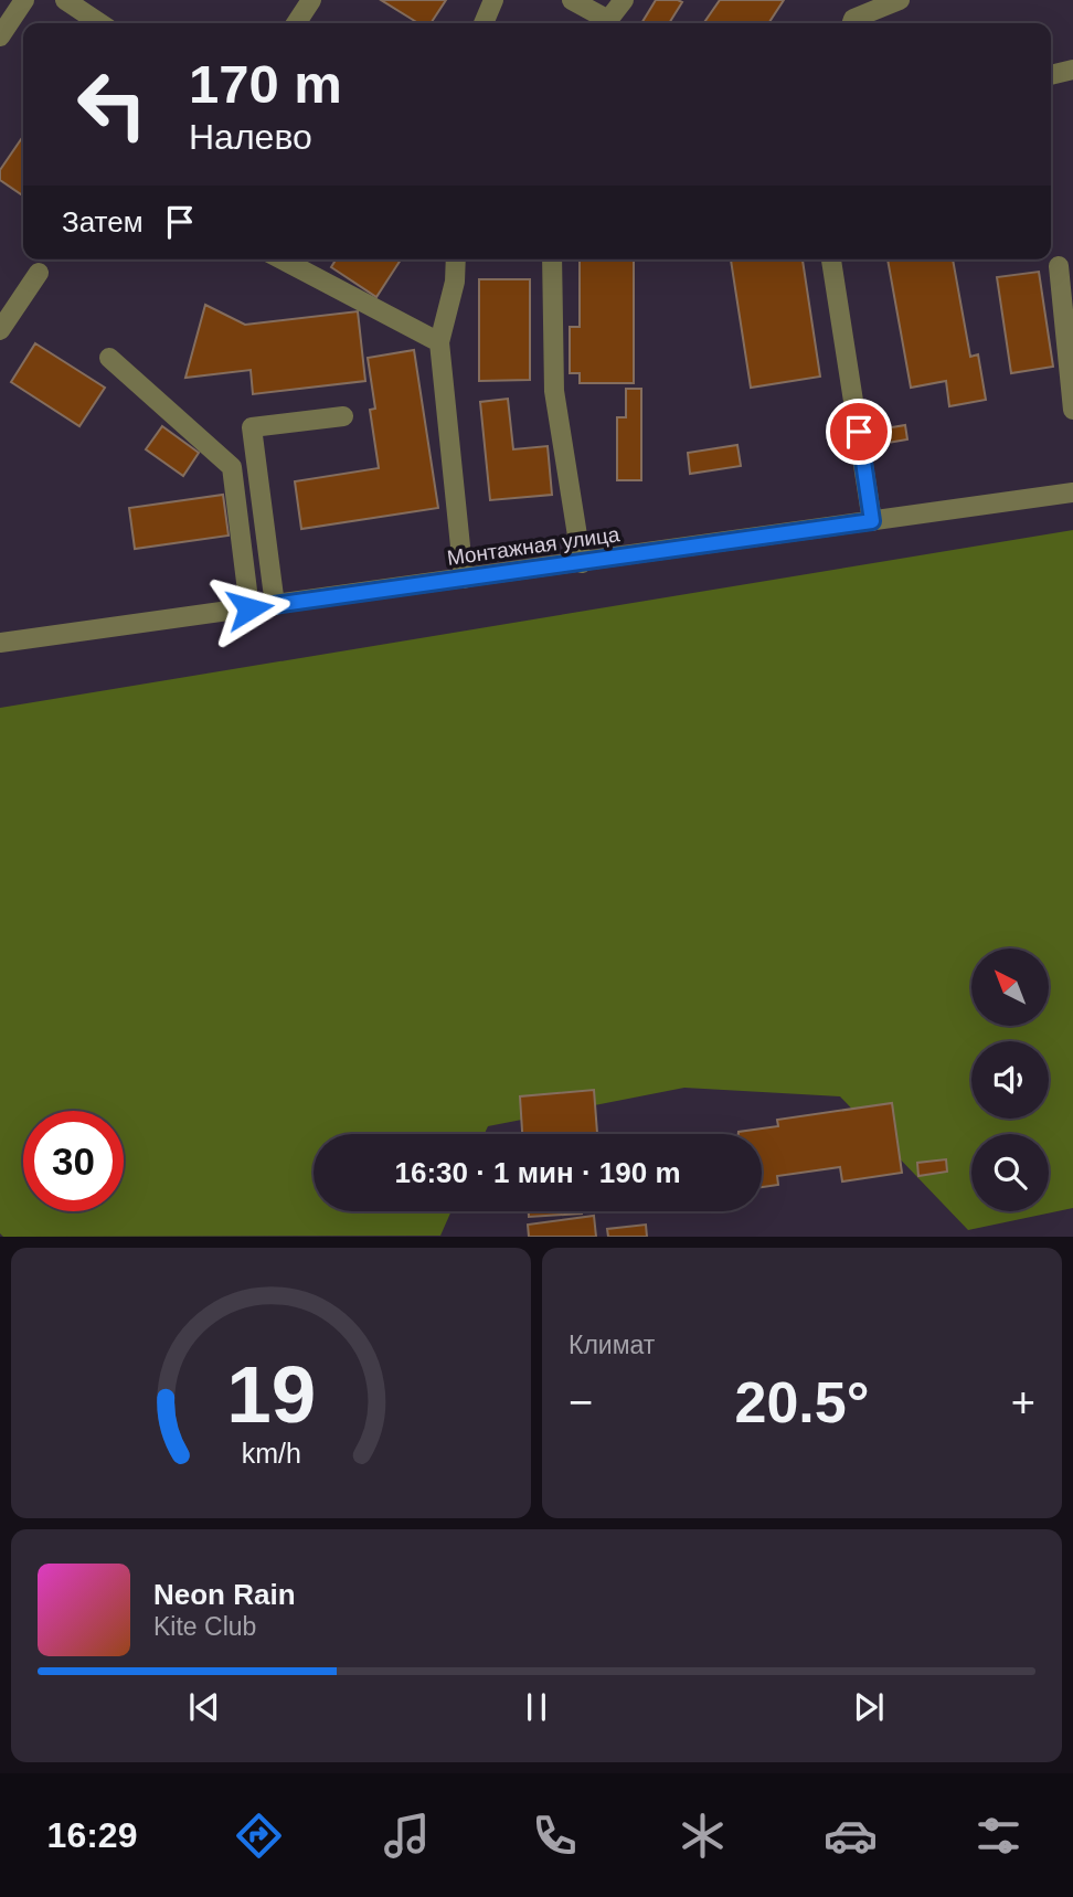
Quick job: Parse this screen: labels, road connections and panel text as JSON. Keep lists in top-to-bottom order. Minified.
{"streets":{"street":["Монтажная улица"]},"north":"top left","page":{"turn":["170 m","Налево"],"then":"Затем","limit":"30","trip":"16:30 · 1 мин · 190 m","tile":"Климат","heat":["−","20.5°","+"],"song":["Neon Rain","Kite Club"],"tabs":"16:29","gauge":["19","km/h"]}}
